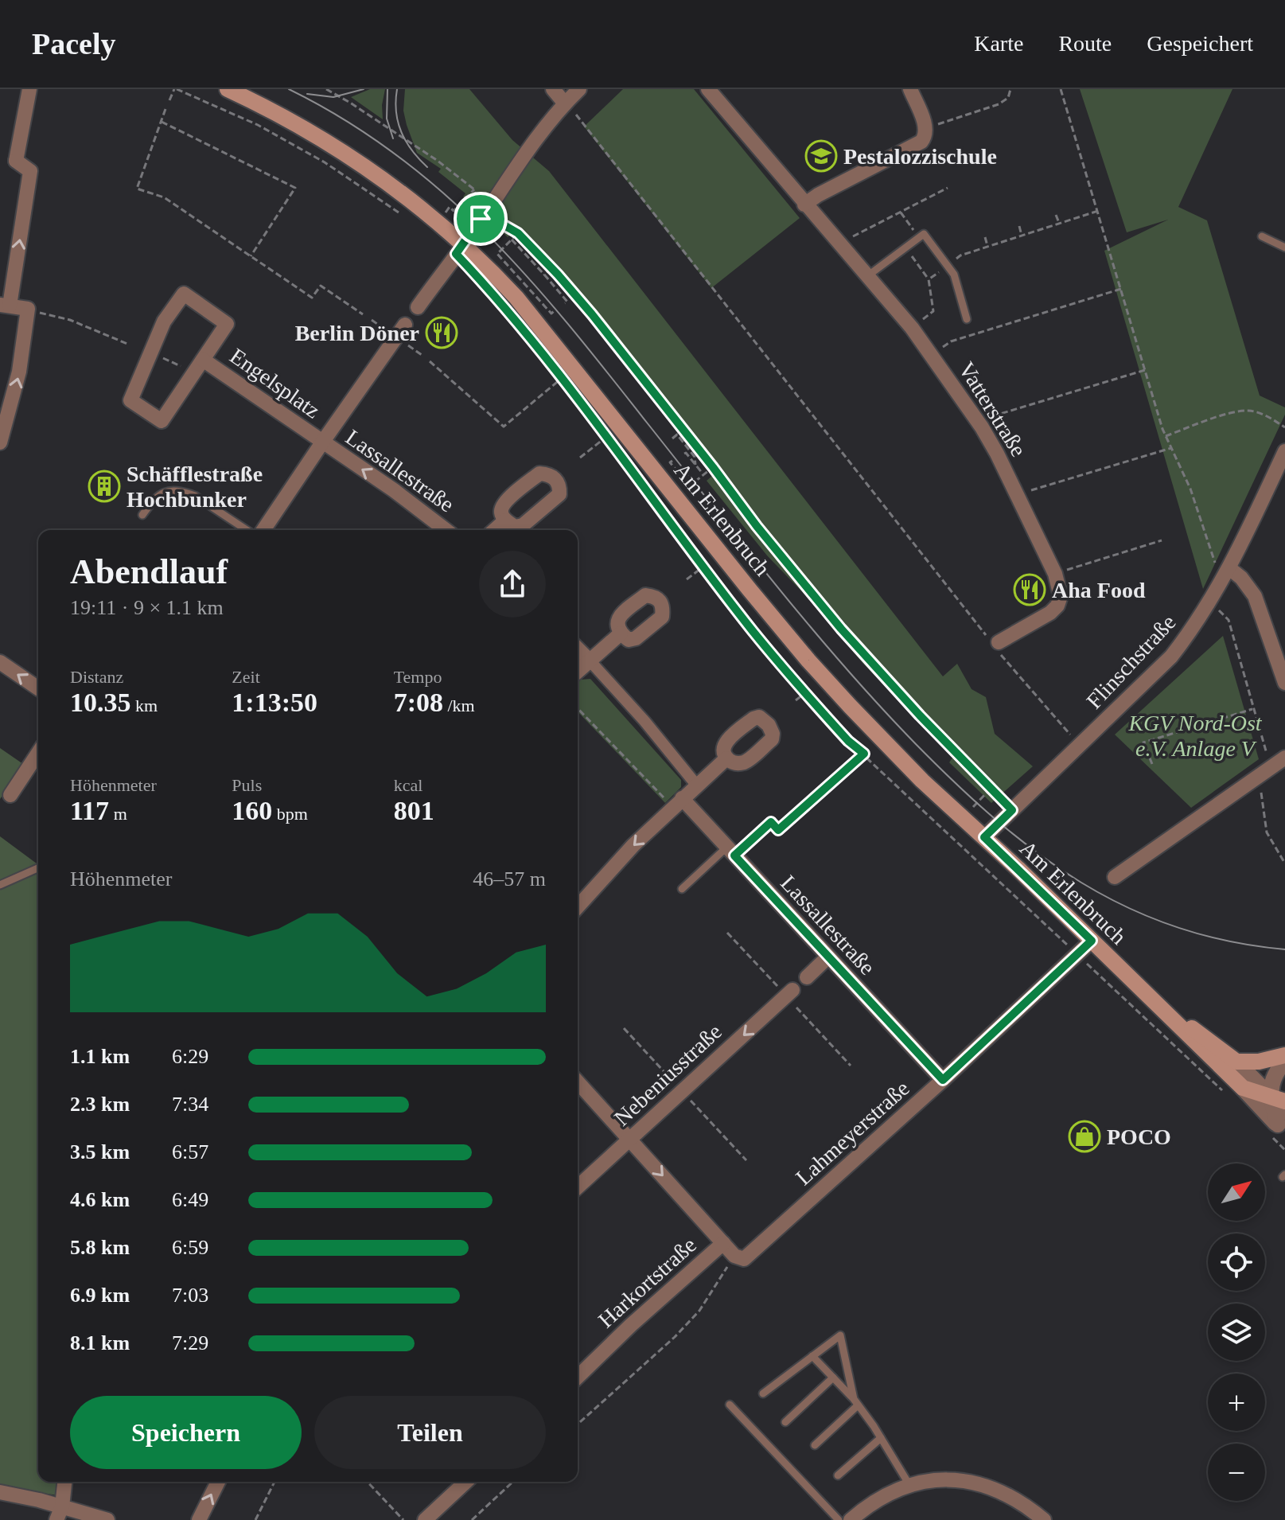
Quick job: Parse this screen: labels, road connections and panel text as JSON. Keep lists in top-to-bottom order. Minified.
{"streets":{"main road":["Am Erlenbruch"],"street":["Engelsplatz","Vatterstraße","Lassallestraße","Flinschstraße","Nebeniusstraße","Lahmeyerstraße","Harkortstraße"]},"crossings":[["Engelsplatz","Lassallestraße"],["Lassallestraße","Lahmeyerstraße"],["Am Erlenbruch","Flinschstraße"],["Am Erlenbruch","Lahmeyerstraße"]],"one_way":["Nebeniusstraße"],"parks":["KGV Nord-Ost e.V. Anlage V"],"places":{"school or university":["Pestalozzischule"],"restaurant":["Berlin Döner","Aha Food"],"building":["Schäfflestraße Hochbunker"],"shop":["POCO"]},"north":"top right","page":{"header":"Pacely","nav":["Karte","Route","Gespeichert"],"heading":["Abendlauf","19:11 · 9 × 1.1 km"],"stats":[["Distanz","10.35 km"],["Zeit","1:13:50"],["Tempo","7:08 /km"],["Höhenmeter","117 m"],["Puls","160 bpm"],["kcal","801"]],"chart":["Höhenmeter","46–57 m"],"list":[{"name":"1.1 km","note":"6:29"},{"name":"2.3 km","note":"7:34"},{"name":"3.5 km","note":"6:57"},{"name":"4.6 km","note":"6:49"},{"name":"5.8 km","note":"6:59"},{"name":"6.9 km","note":"7:03"},{"name":"8.1 km","note":"7:29"}],"map_buttons":["+","−"],"buttons":["Speichern","Teilen"]}}
